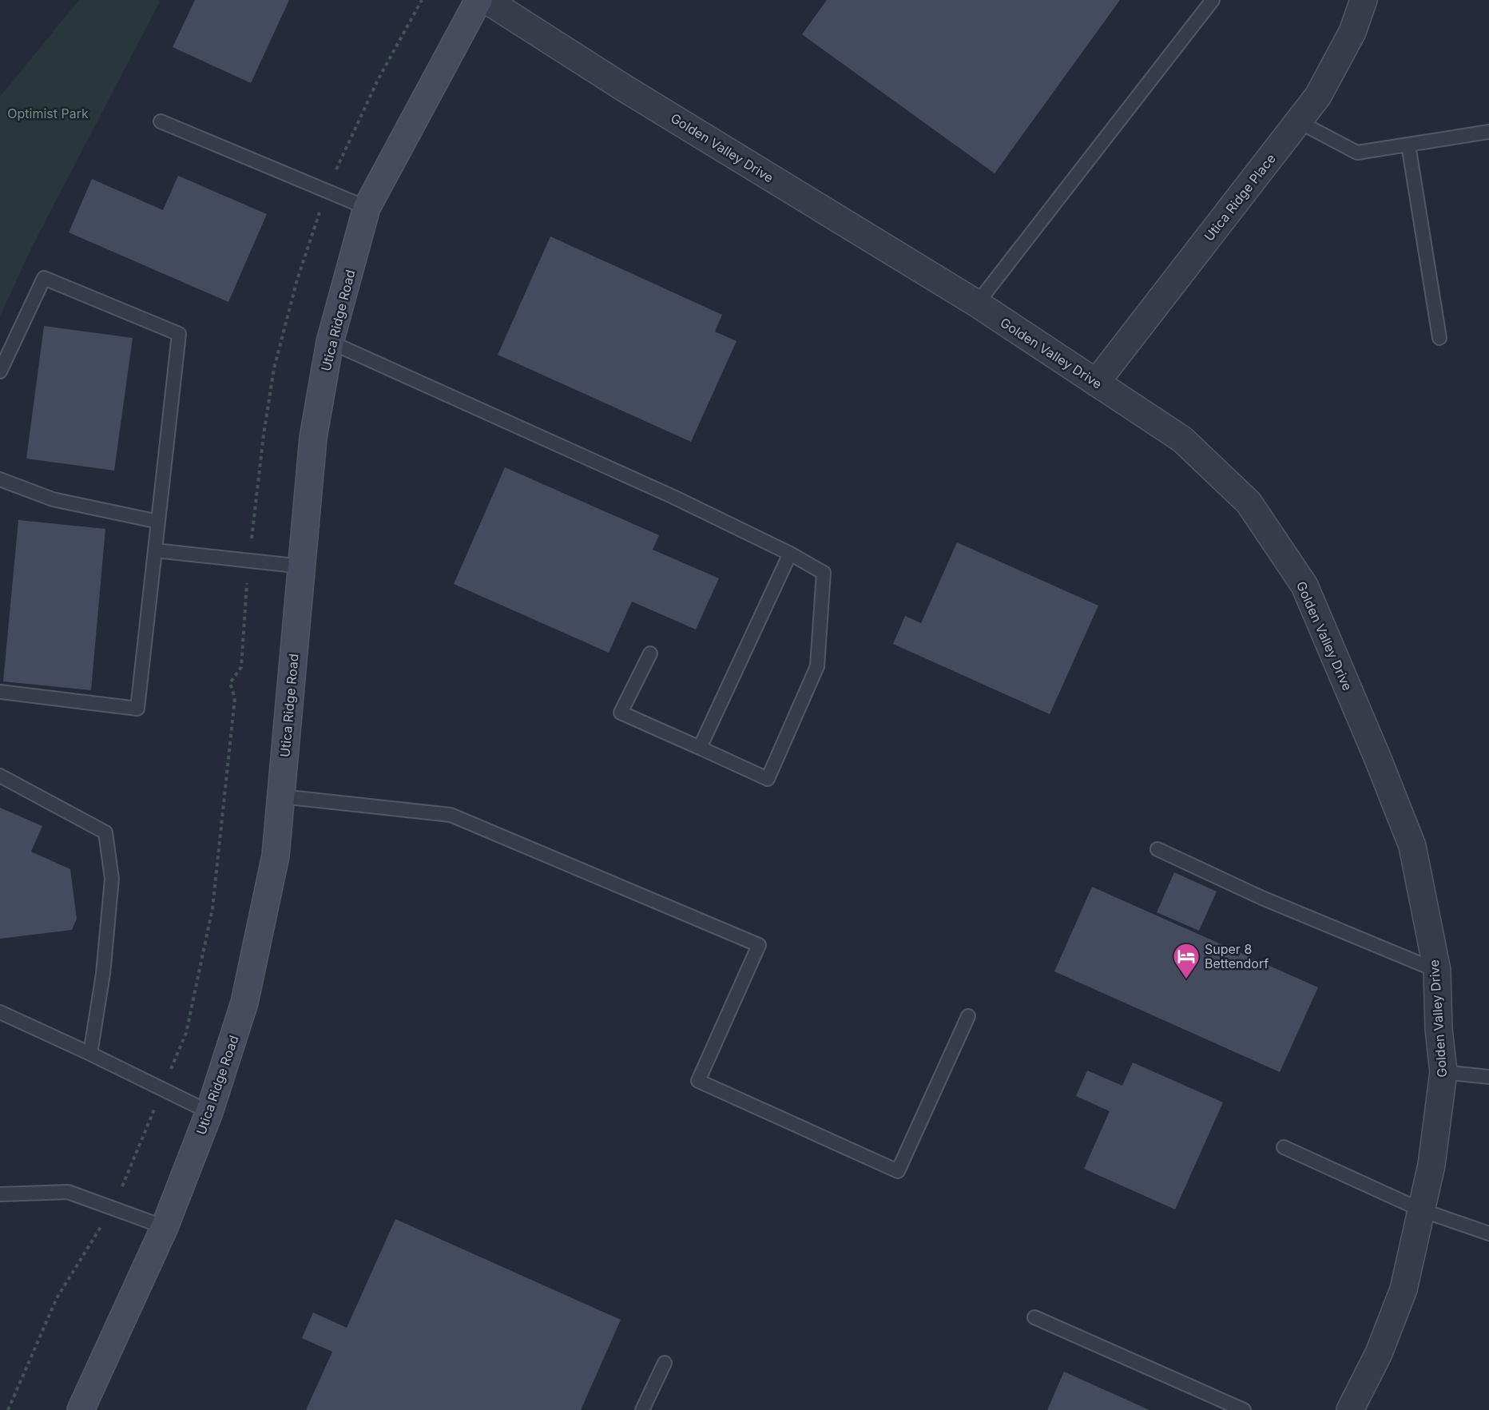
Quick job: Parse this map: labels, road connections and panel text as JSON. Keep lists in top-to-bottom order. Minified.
{"streets":{"main road":["Utica Ridge Road"],"street":["Golden Valley Drive","Utica Ridge Place"]},"crossings":[["Golden Valley Drive","Utica Ridge Place"]],"parks":["Optimist Park"],"places":{"hotel":["Super 8 Bettendorf"]}}
